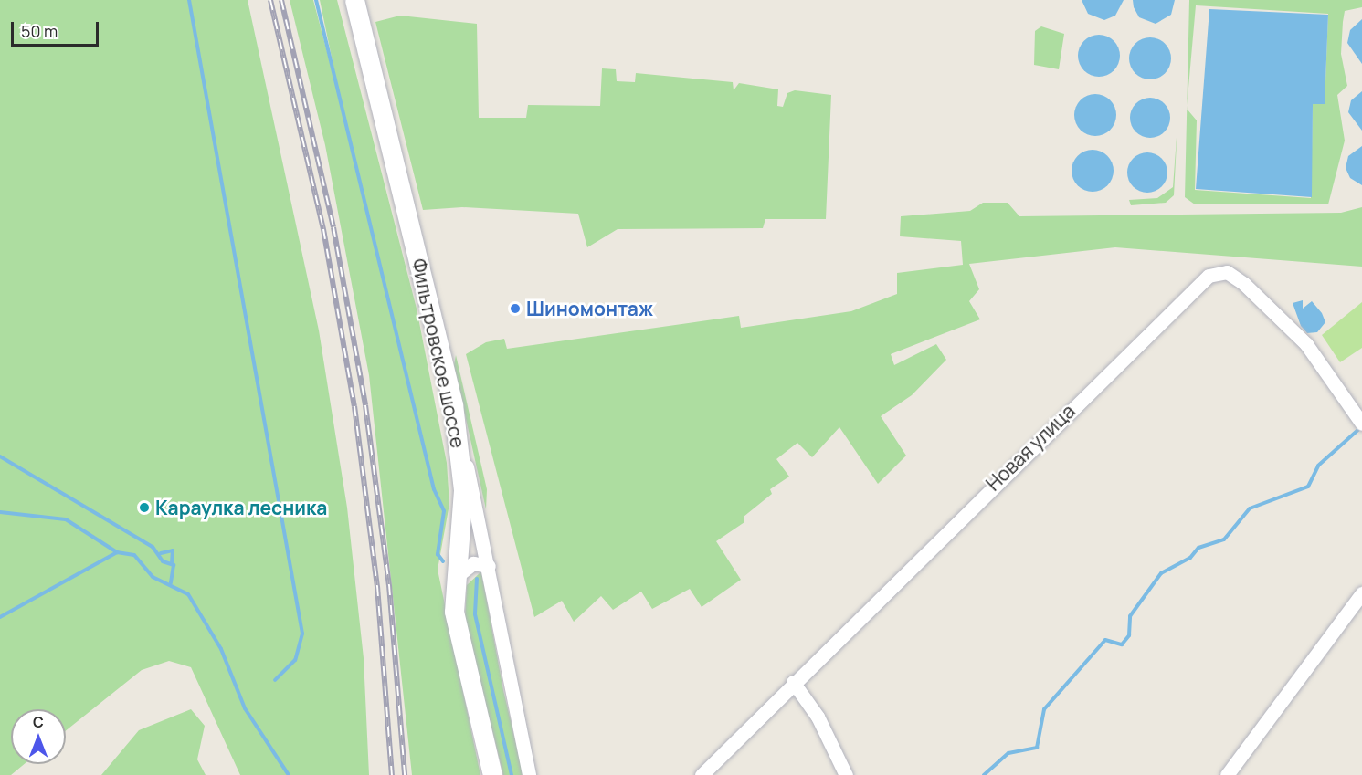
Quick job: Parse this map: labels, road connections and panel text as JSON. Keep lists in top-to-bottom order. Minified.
{"streets":{"main road":["Фильтровское шоссе"],"street":["Новая улица"]},"places":["Шиномонтаж","Караулка лесника"],"scale_bar":"50 m","north":"top"}
